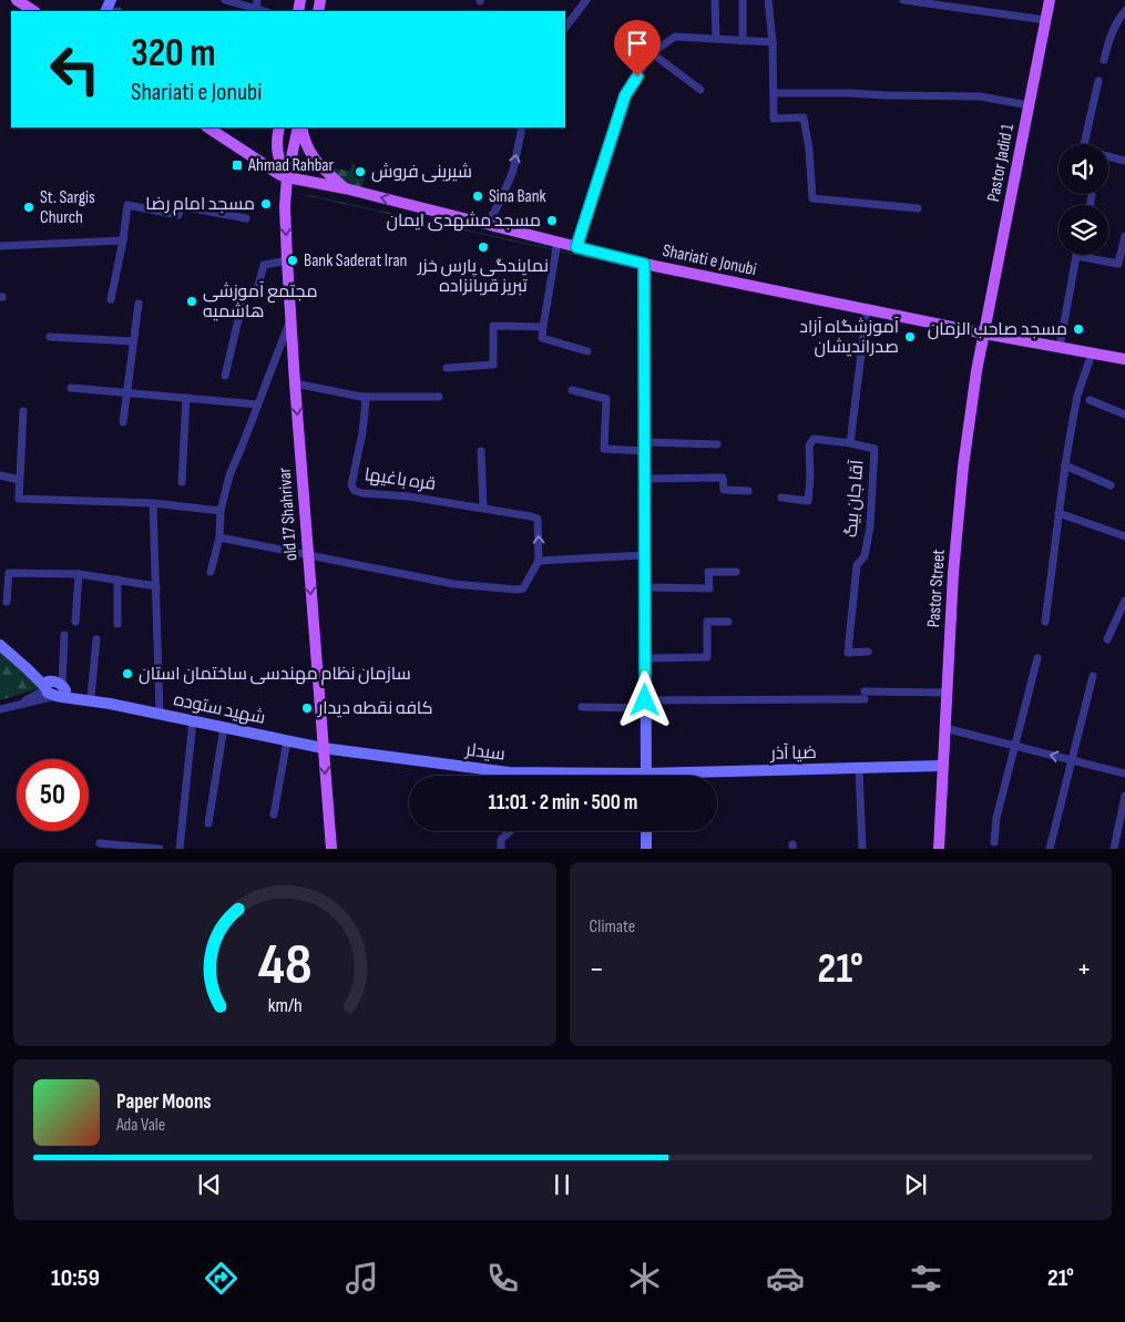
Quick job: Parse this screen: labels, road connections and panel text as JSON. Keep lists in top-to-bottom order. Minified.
{"streets":{"main road":["Pastor Jadid 1","Shariati e Jonubi","old 17 Shahrivar","Pastor Street","شهید ستوده","سیدلر","ضیا آذر"],"street":["قره باغیها","آقا جان بیگ"]},"crossings":[["Pastor Jadid 1","Shariati e Jonubi"],["Pastor Jadid 1","Pastor Street"],["Shariati e Jonubi","آقا جان بیگ"],["Shariati e Jonubi","old 17 Shahrivar"],["Shariati e Jonubi","Pastor Street"],["old 17 Shahrivar","شهید ستوده"],["old 17 Shahrivar","سیدلر"],["Pastor Street","ضیا آذر"],["شهید ستوده","سیدلر"],["سیدلر","ضیا آذر"]],"one_way":["old 17 Shahrivar"],"places":{"transit":["Ahmad Rahbar"],"other":["شیرینی فروش","Sina Bank","مسجد امام رضا","St. Sargis Church","مسجد مشهدی ایمان","نمایندگی پارس خزر تبریز قربانزاده","Bank Saderat Iran","مجتمع آموزشی هاشمیه","مسجد صاحب الزمان","آموزشگاه آزاد صدراندیشان","سازمان نظام مهندسی ساختمان استان","کافه نقطه دیدار"]},"page":{"turn":["320 m","Shariati e Jonubi"],"limit":"50","trip":"11:01 · 2 min · 500 m","tile":"Climate","heat":["−","21°","+"],"song":["Paper Moons","Ada Vale"],"tabs":["10:59","21°"],"gauge":["48","km/h"]}}
